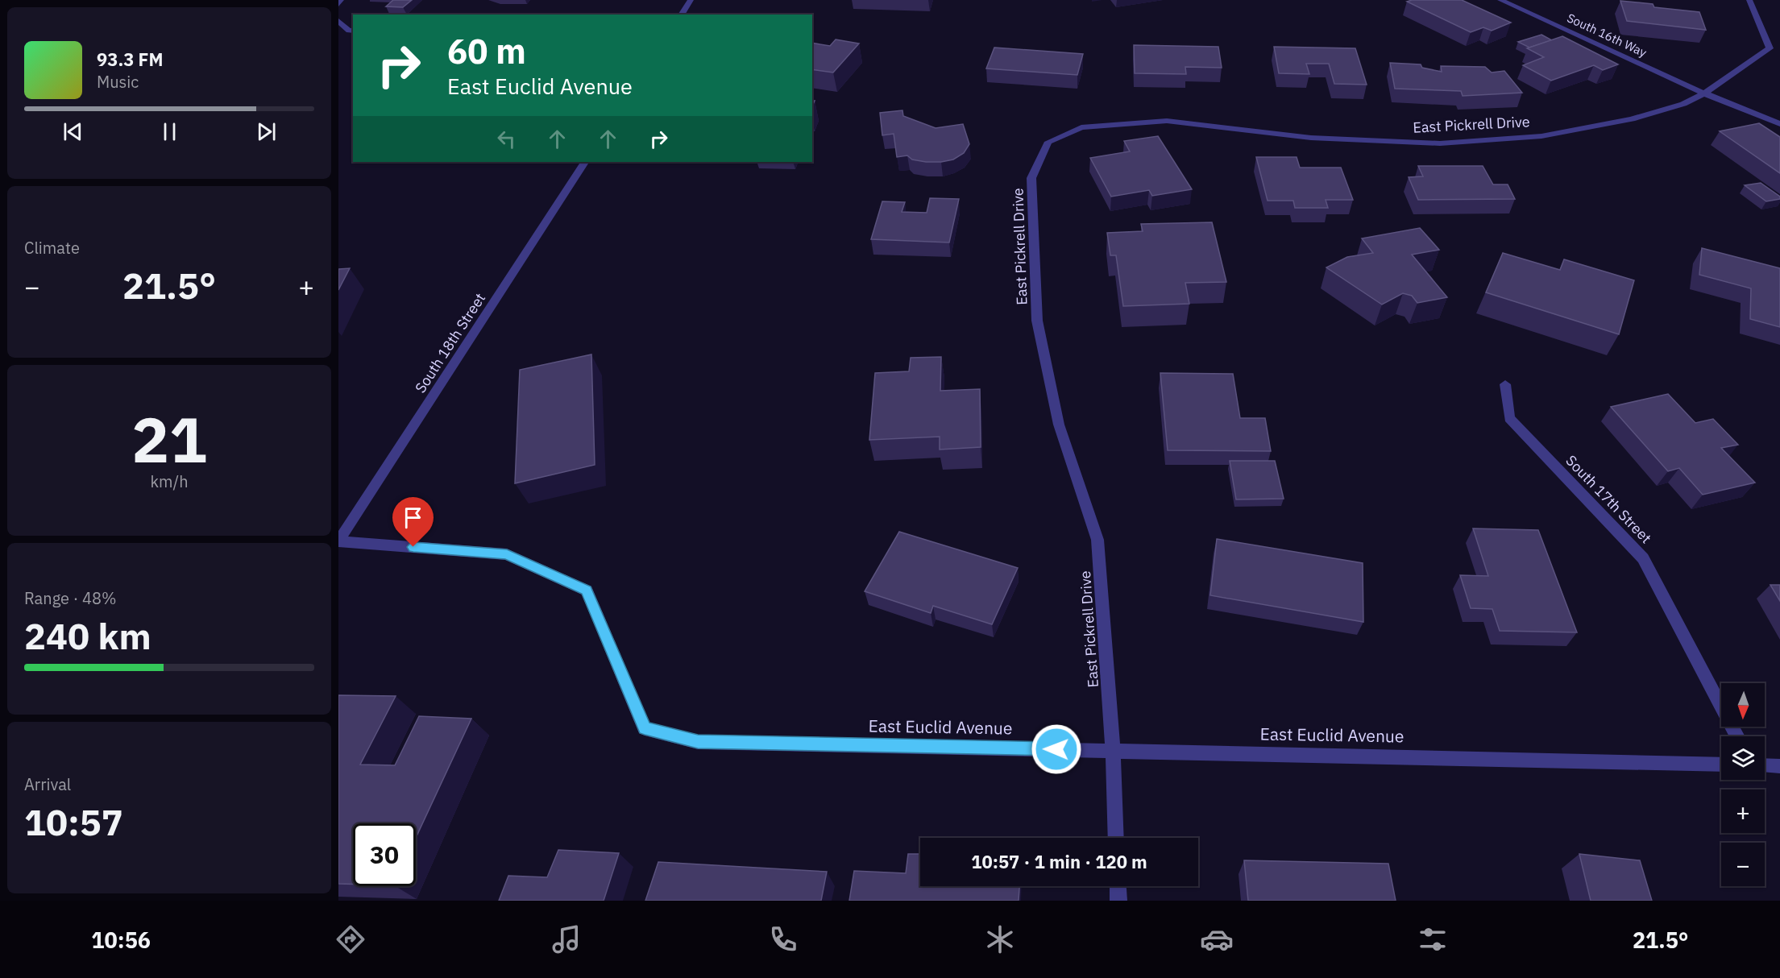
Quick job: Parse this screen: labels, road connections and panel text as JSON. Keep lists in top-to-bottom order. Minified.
{"streets":{"street":["South 16th Way","East Pickrell Drive","South 18th Street","South 17th Street","East Euclid Avenue"]},"crossings":[["South 16th Way","East Pickrell Drive"],["East Pickrell Drive","East Euclid Avenue"],["South 18th Street","East Euclid Avenue"]],"north":"bottom","page":{"turn":["60 m","East Euclid Avenue"],"song":["93.3 FM","Music"],"tile":["Climate",["21","km/h"],["Range · 48%","240 km"],["Arrival","10:57"]],"heat":["−","21.5°","+"],"map_buttons":["+","−"],"limit":"30","trip":"10:57 · 1 min · 120 m","tabs":["10:56","21.5°"]}}
